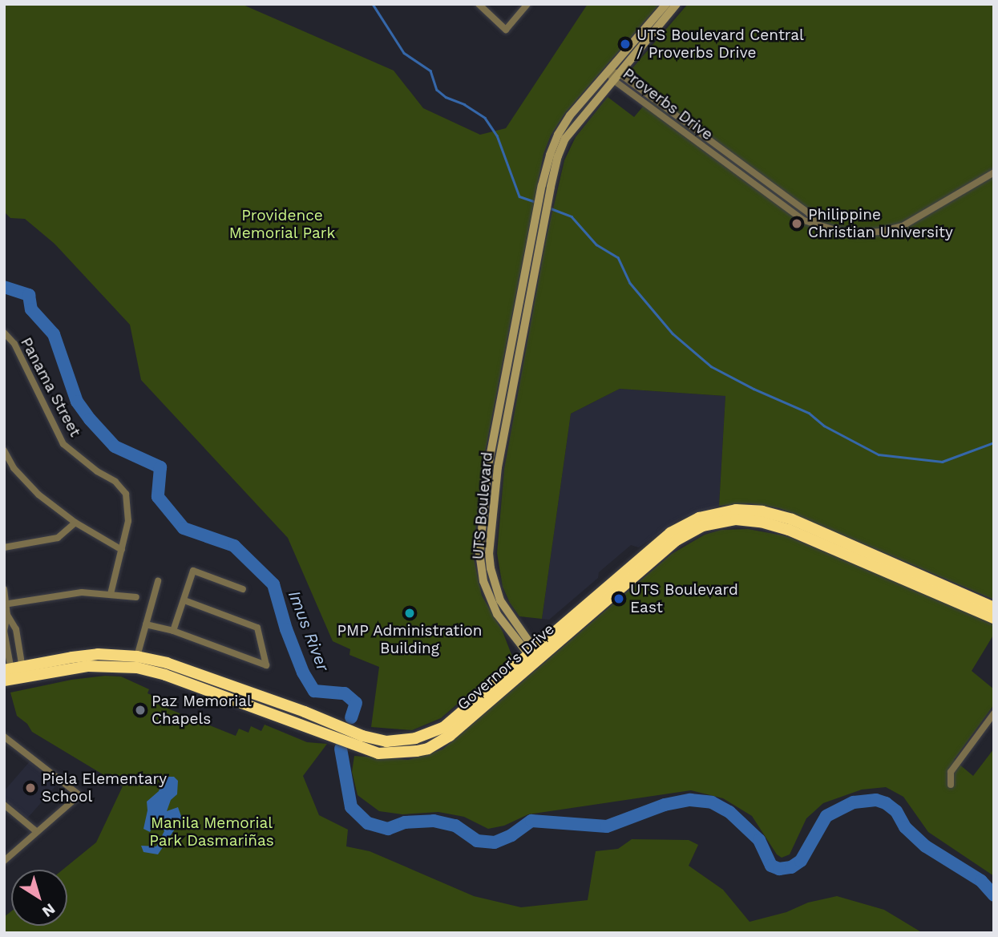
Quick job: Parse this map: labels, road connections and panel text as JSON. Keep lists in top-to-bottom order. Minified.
{"streets":{"highway":["Governor's Drive"],"main road":["UTS Boulevard"],"street":["Proverbs Drive","Panama Street"]},"crossings":[["Proverbs Drive","UTS Boulevard"],["UTS Boulevard","Governor's Drive"]],"water":["Imus River"],"parks":["Providence Memorial Park","Manila Memorial Park Dasmariñas"],"places":["UTS Boulevard Central / Proverbs Drive","Philippine Christian University","UTS Boulevard East","PMP Administration Building","Paz Memorial Chapels","Piela Elementary School"],"north":"bottom right"}
